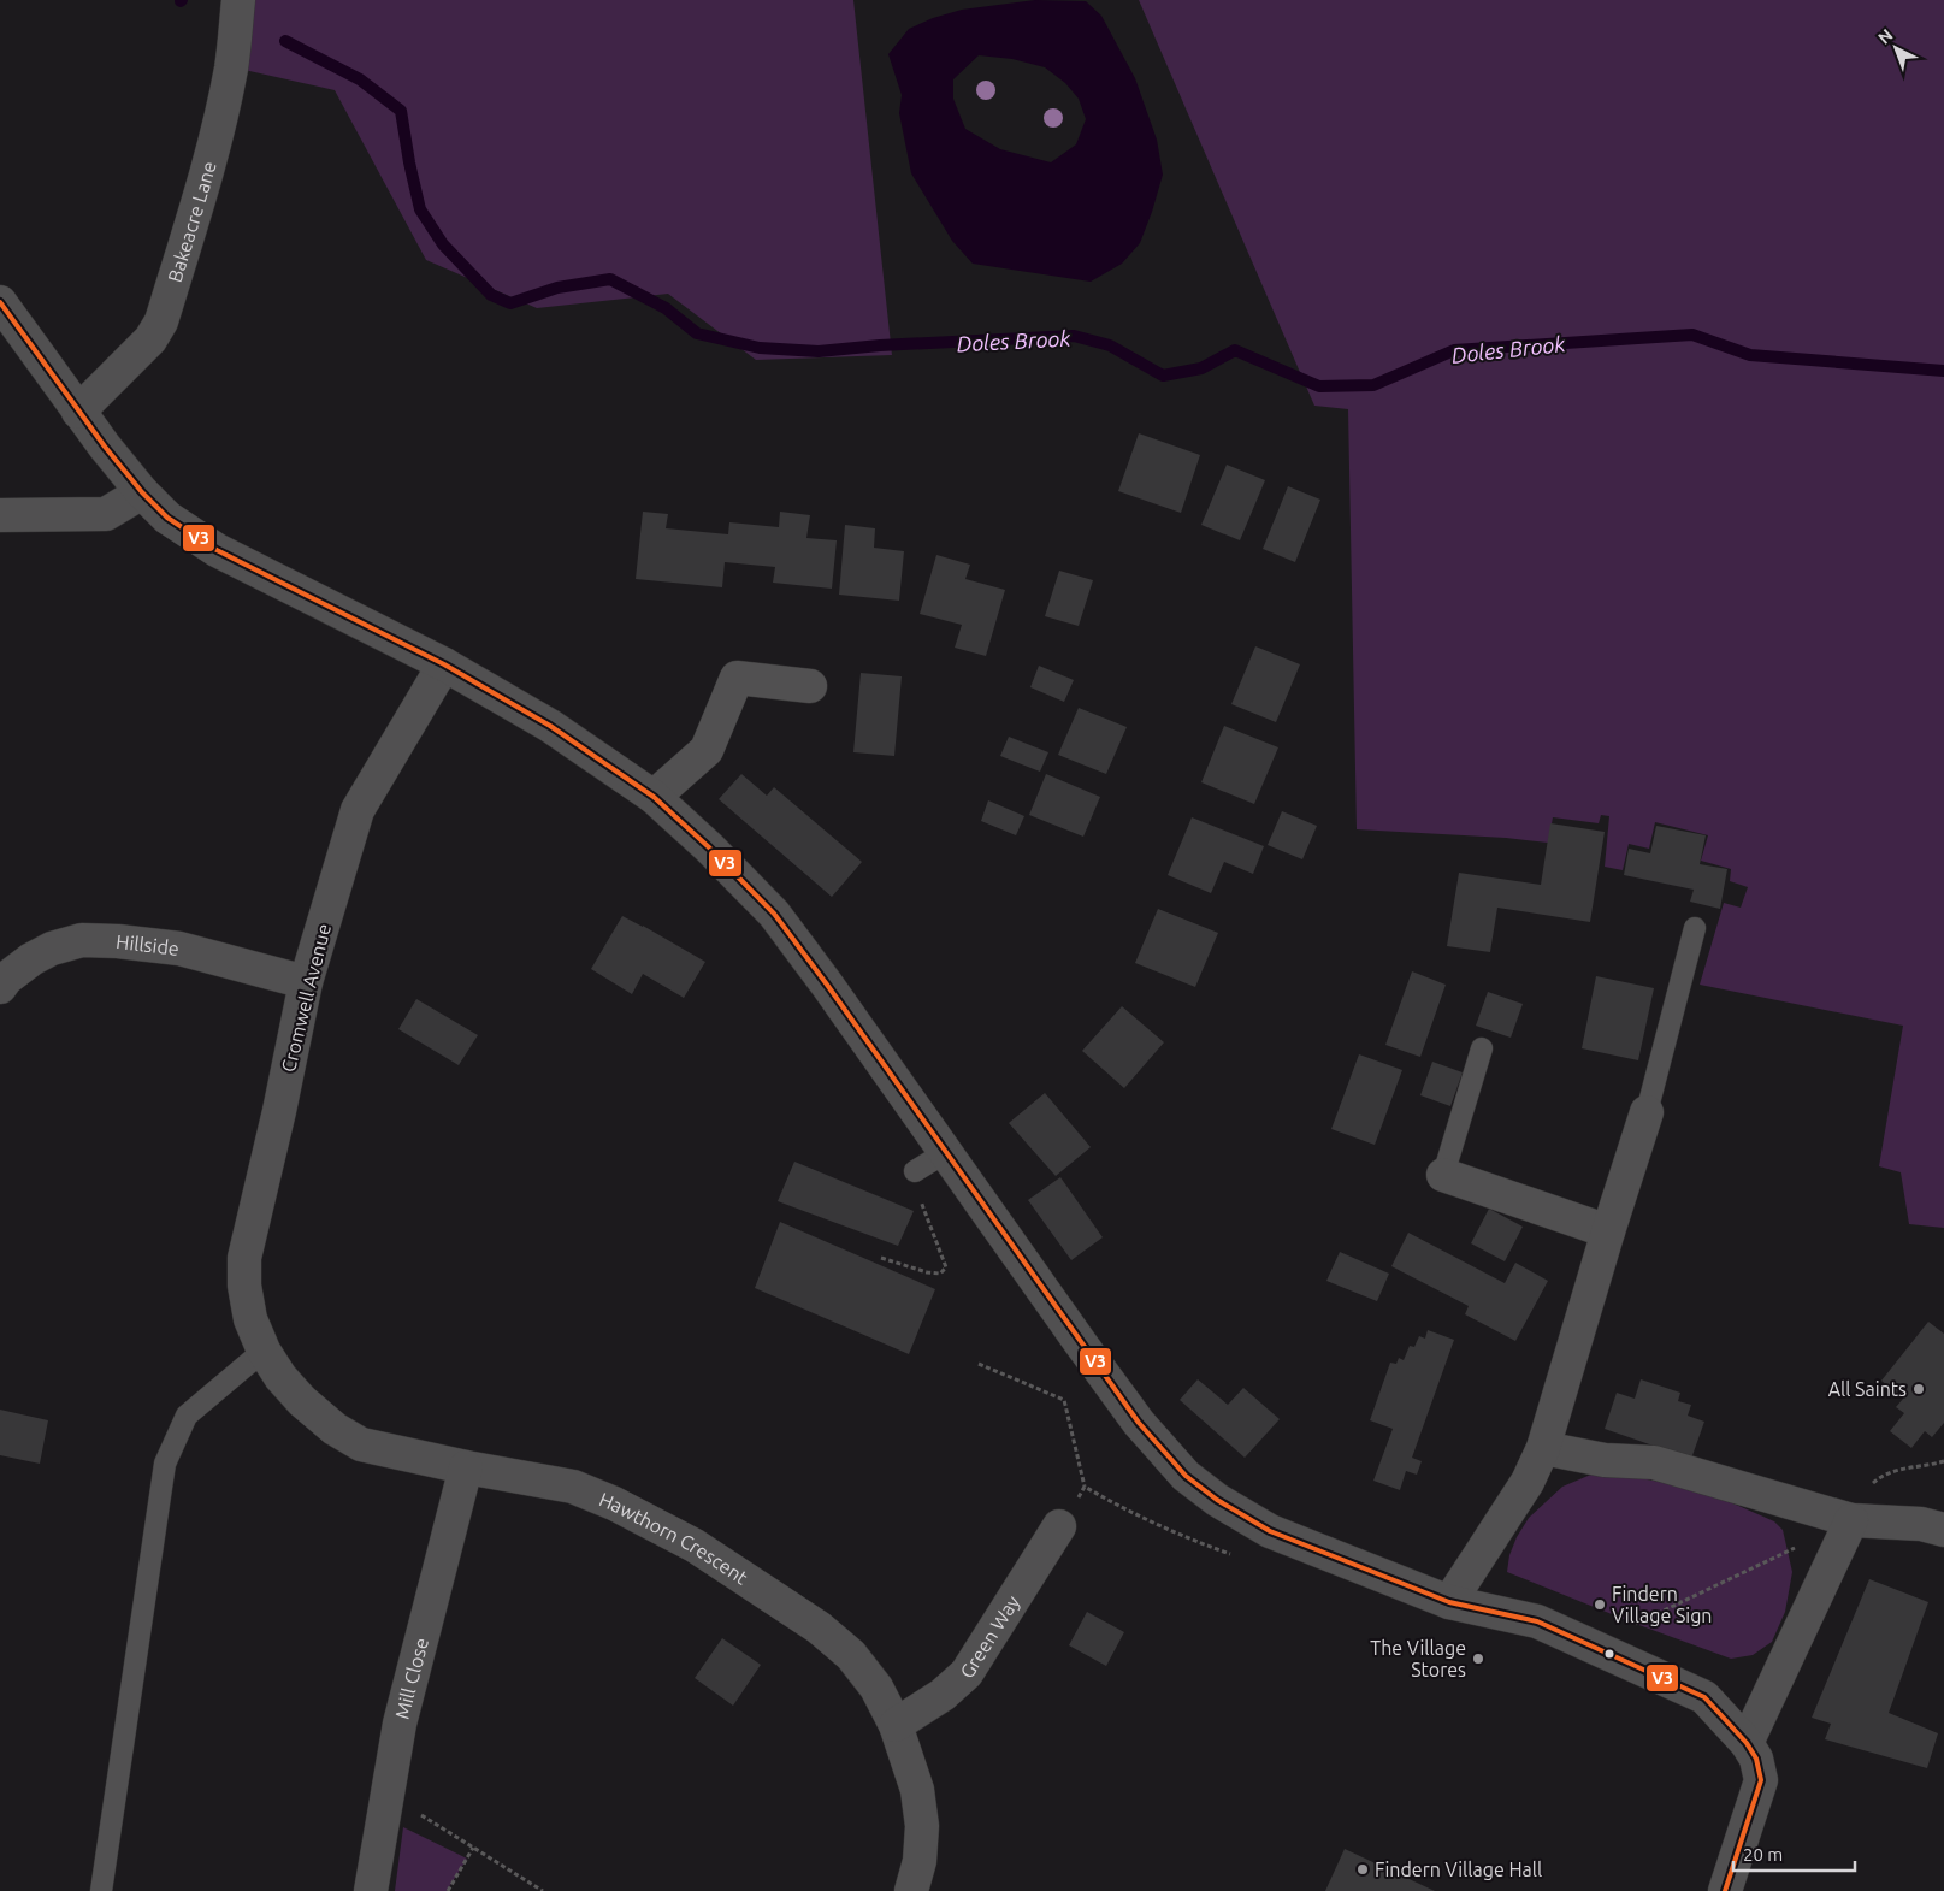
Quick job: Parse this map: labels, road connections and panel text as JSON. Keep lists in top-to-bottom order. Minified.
{"streets":{"street":["Bakeacre Lane","Hillside","Cromwell Avenue","Hawthorn Crescent","Green Way","Mill Close"]},"crossings":[["Hillside","Cromwell Avenue"],["Cromwell Avenue","Hawthorn Crescent"],["Hawthorn Crescent","Green Way"],["Hawthorn Crescent","Mill Close"]],"water":["Doles Brook"],"places":["All Saints","Findern Village Sign","The Village Stores","Findern Village Hall"],"lines":["transit line V3"],"scale_bar":"20 m","north":"top left"}
